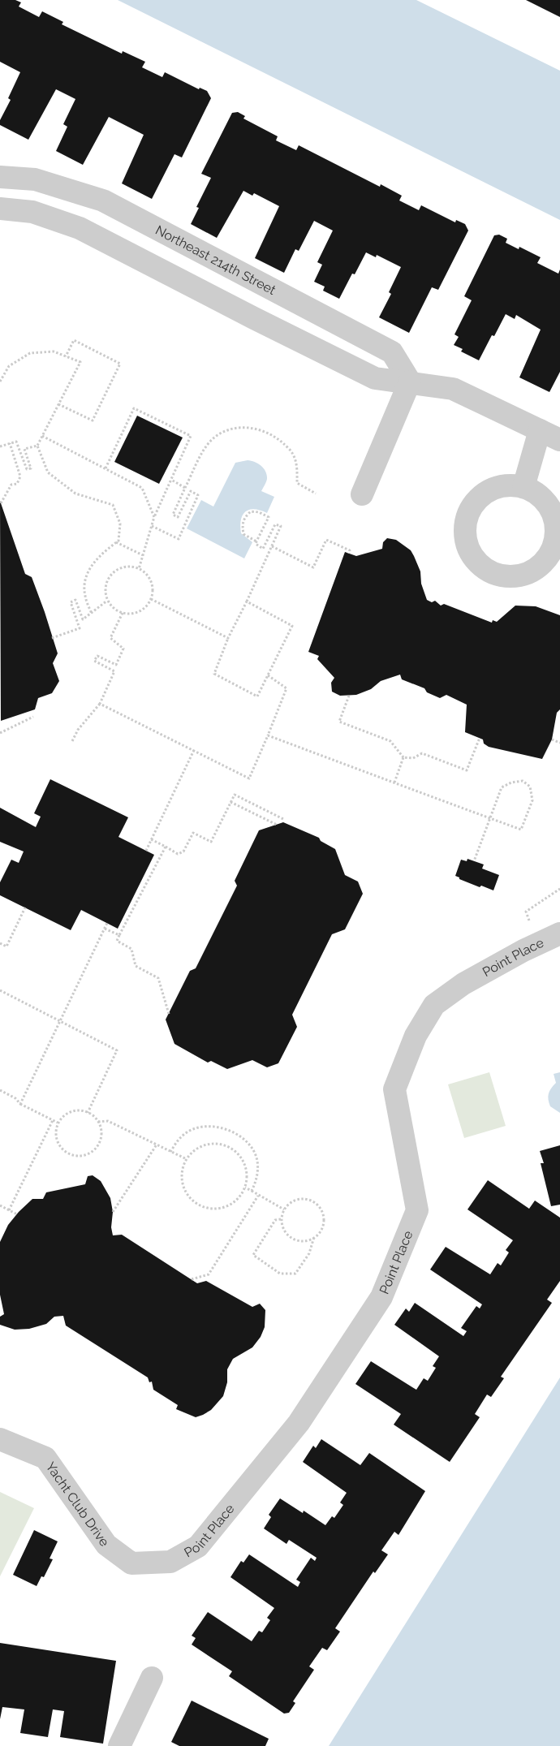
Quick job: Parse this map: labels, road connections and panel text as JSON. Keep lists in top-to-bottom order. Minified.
{"streets":{"street":["Northeast 214th Street","Point Place","Yacht Club Drive"]},"crossings":[["Point Place","Yacht Club Drive"]]}
